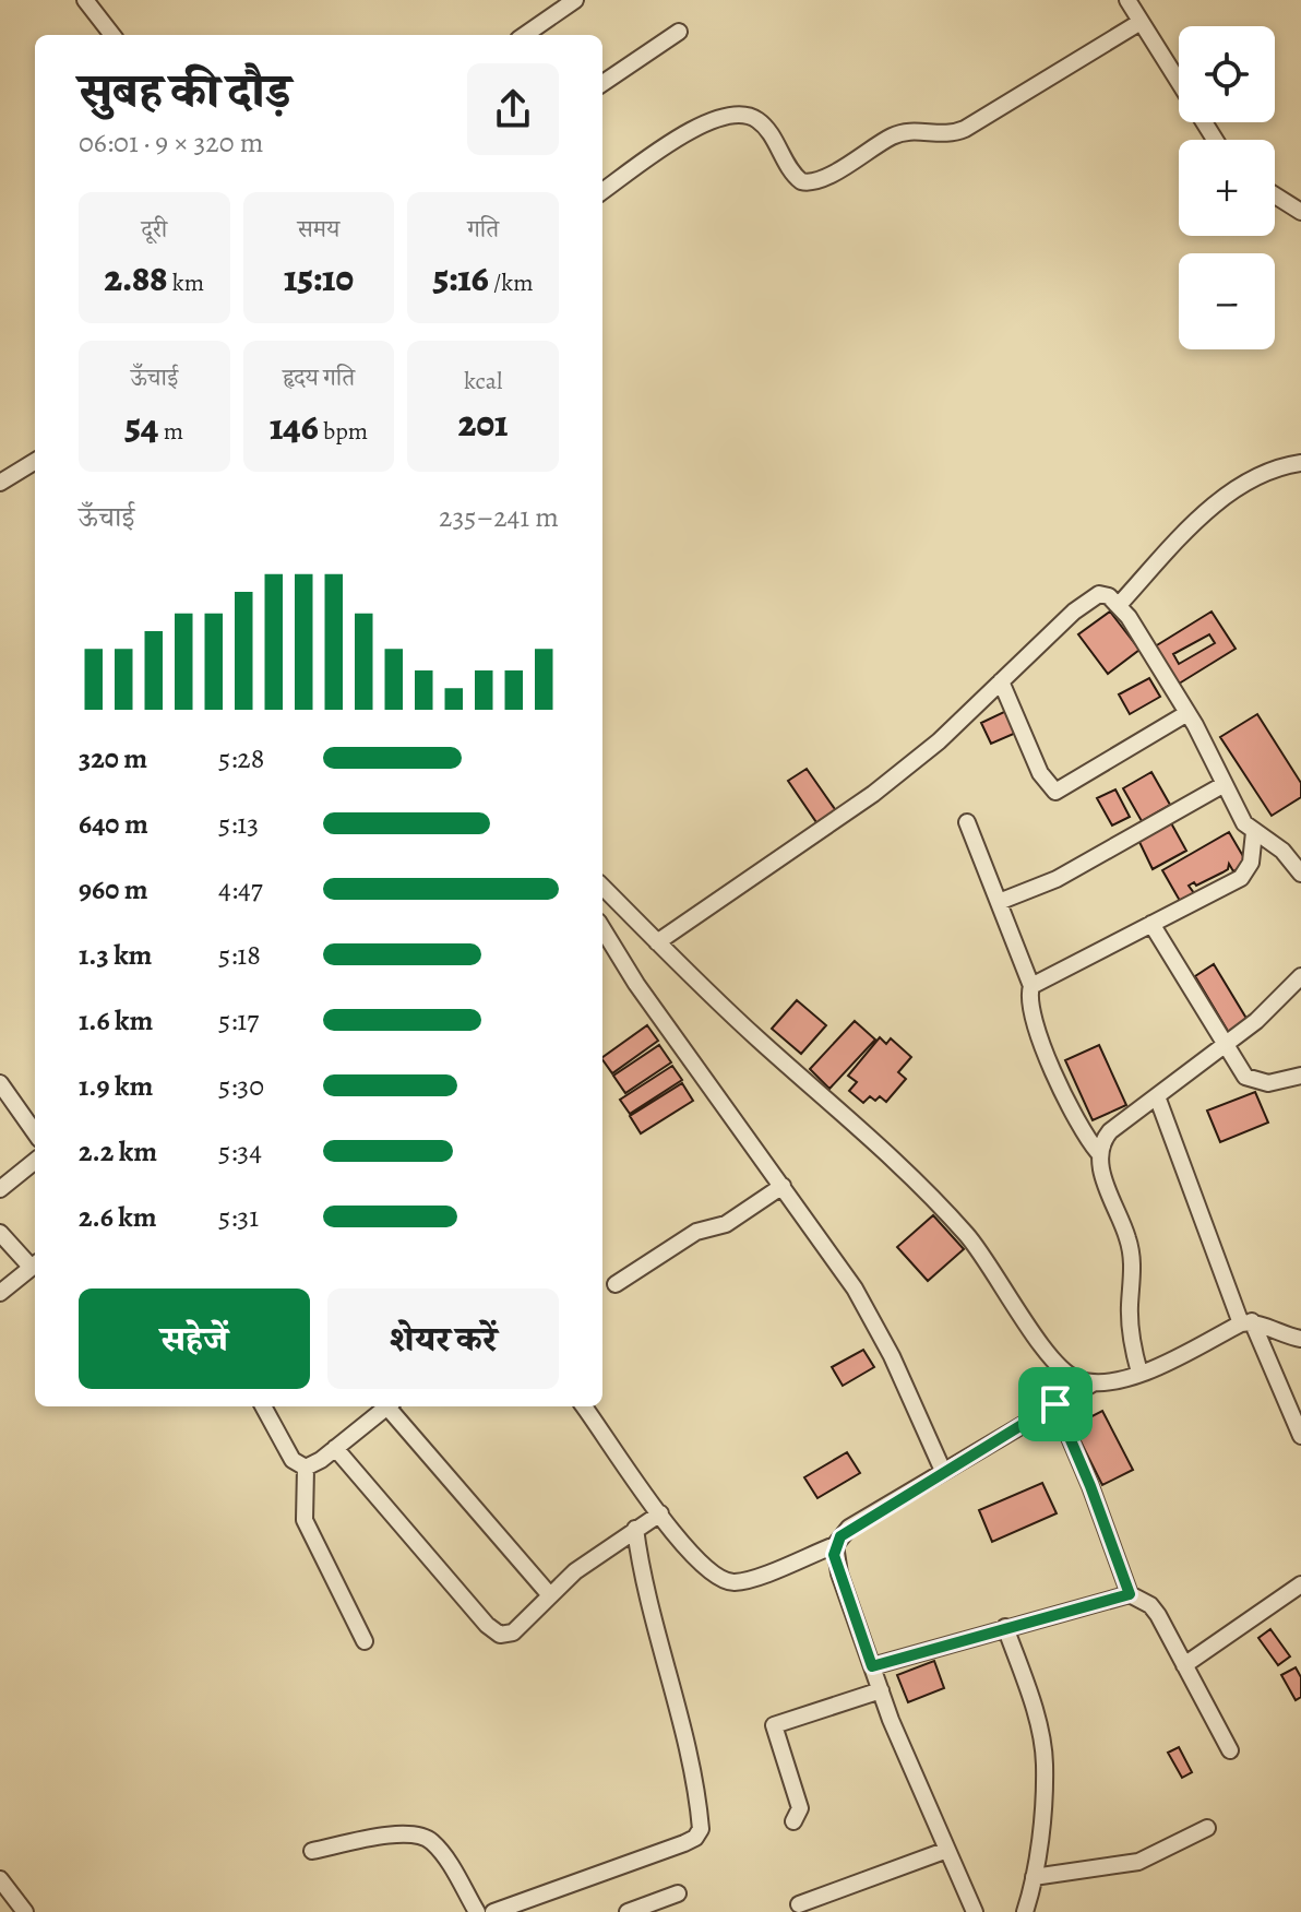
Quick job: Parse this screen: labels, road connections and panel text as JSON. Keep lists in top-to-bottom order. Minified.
{"page":{"map_buttons":["+","−"],"heading":["सुबह की दौड़","06:01 · 9 × 320 m"],"stats":[["दूरी","2.88 km"],["समय","15:10"],["गति","5:16 /km"],["ऊँचाई","54 m"],["हृदय गति","146 bpm"],["kcal","201"]],"chart":["ऊँचाई","235–241 m"],"list":[{"name":"320 m","note":"5:28"},{"name":"640 m","note":"5:13"},{"name":"960 m","note":"4:47"},{"name":"1.3 km","note":"5:18"},{"name":"1.6 km","note":"5:17"},{"name":"1.9 km","note":"5:30"},{"name":"2.2 km","note":"5:34"},{"name":"2.6 km","note":"5:31"}],"buttons":["सहेजें","शेयर करें"]}}
